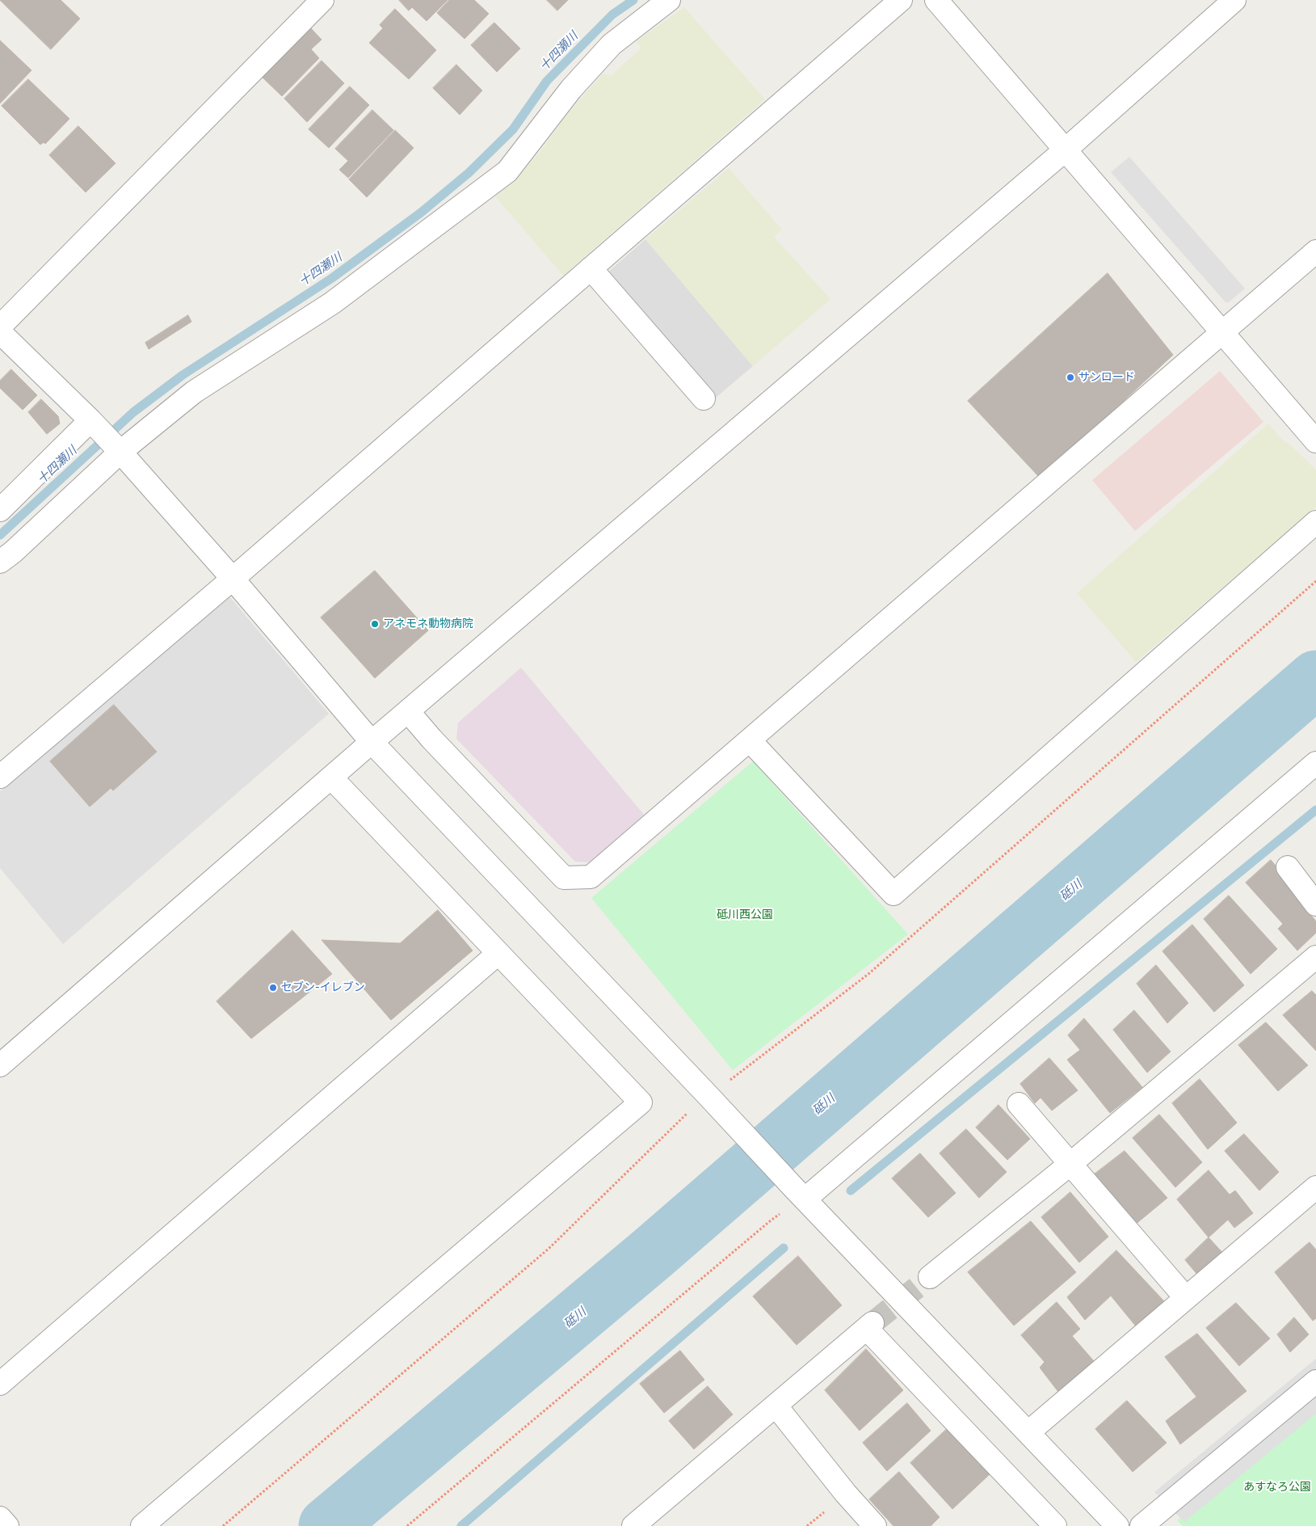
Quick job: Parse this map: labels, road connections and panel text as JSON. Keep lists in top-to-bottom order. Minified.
{"water":["十四瀬川","砥川"],"parks":["砥川西公園","あすなろ公園"],"places":["サンロード","アネモネ動物病院","セブン-イレブン"]}
